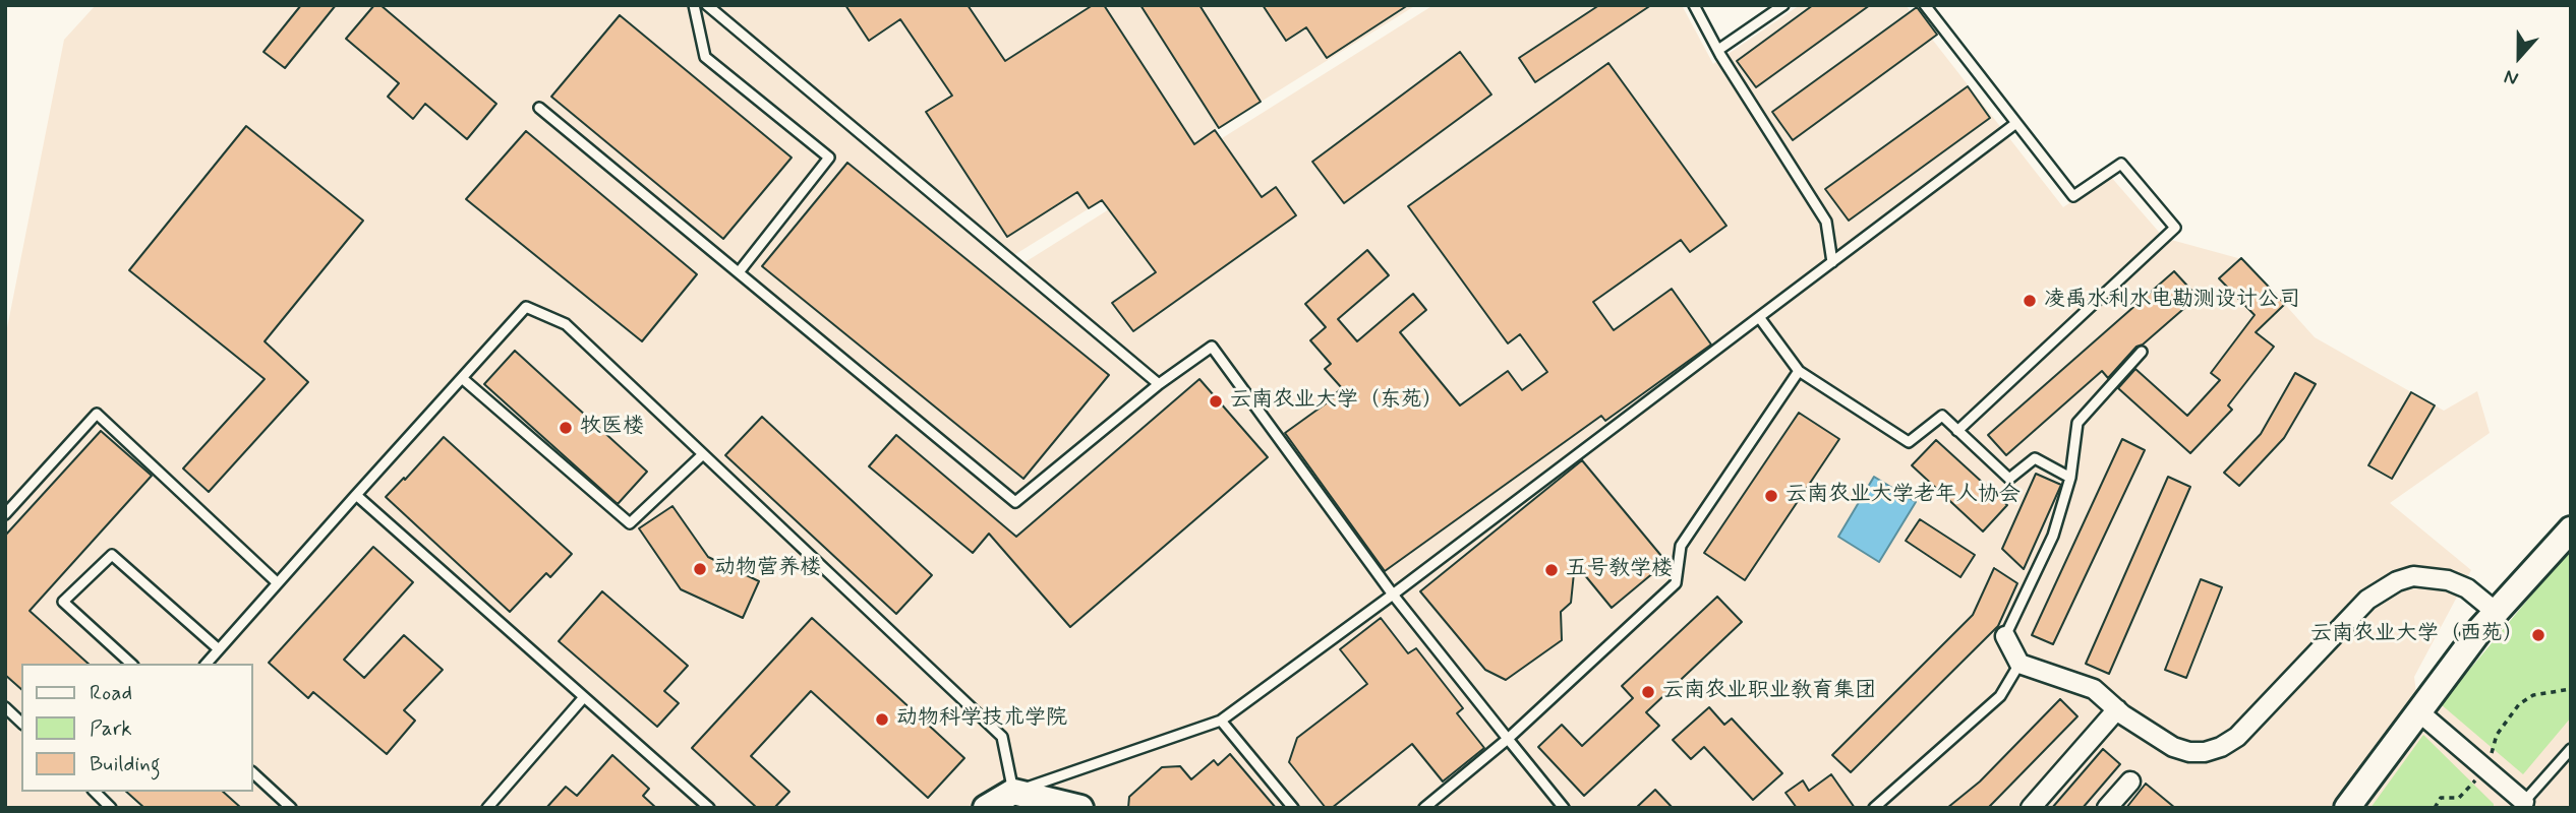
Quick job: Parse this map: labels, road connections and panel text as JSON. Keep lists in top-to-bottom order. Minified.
{"places":["凌禹水利水电勘测设计公司","云南农业大学（东苑）","牧医楼","云南农业大学老年人协会","动物营养楼","五号教学楼","云南农业大学（西苑）","云南农业职业教育集团","动物科学技术学院"],"legend":["Road","Park","Building"],"north":"bottom"}
